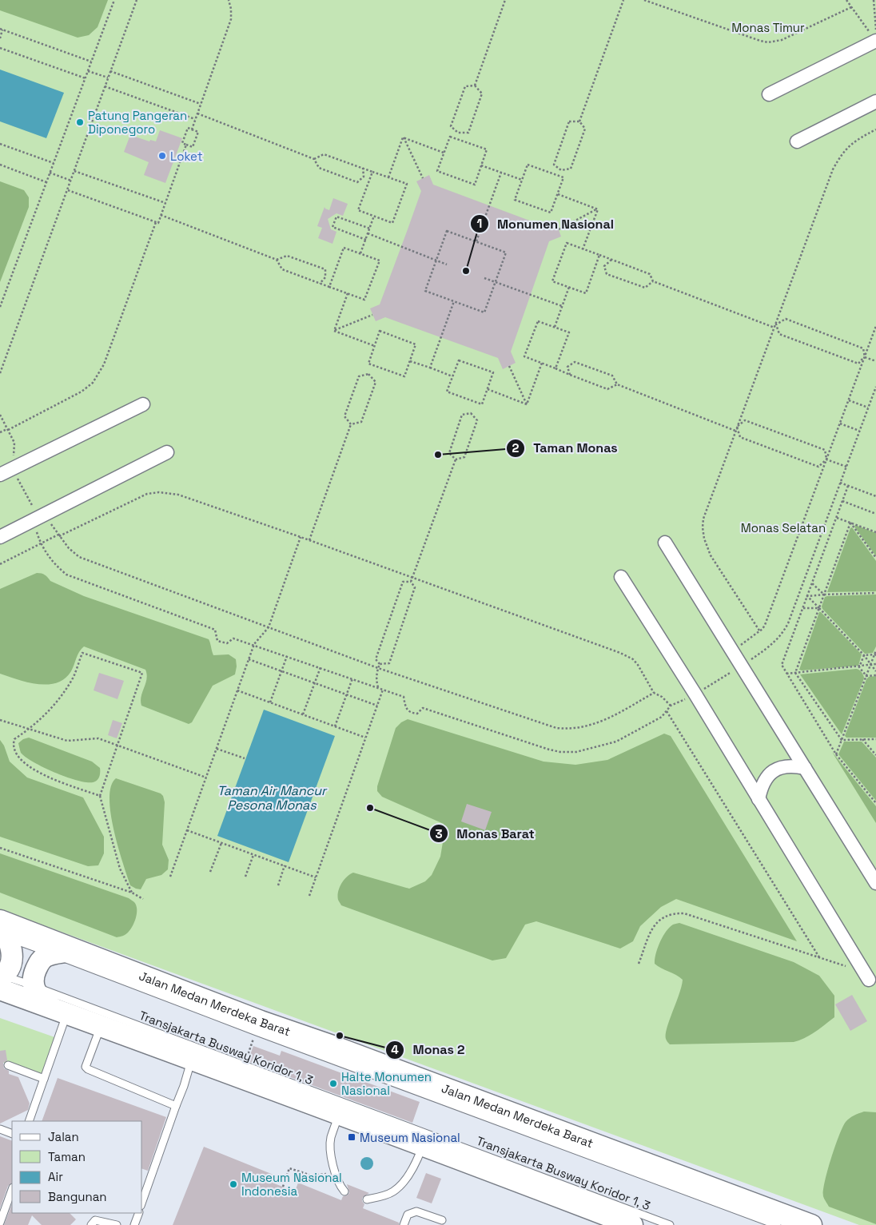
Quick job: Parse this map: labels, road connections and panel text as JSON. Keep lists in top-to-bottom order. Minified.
{"streets":{"main road":["Jalan Medan Merdeka Barat"],"lane":["Transjakarta Busway Koridor 1, 3"]},"water":["Taman Air Mancur Pesona Monas"],"parks":["Monas Timur","Monas Selatan"],"places":{"other":["Patung Pangeran Diponegoro","Loket","Monumen Nasional","Taman Monas","Monas Barat","Monas 2","Halte Monumen Nasional","Museum Nasional Indonesia"],"transit":["Museum Nasional"]},"legend":["Jalan","Taman","Air","Bangunan"]}
